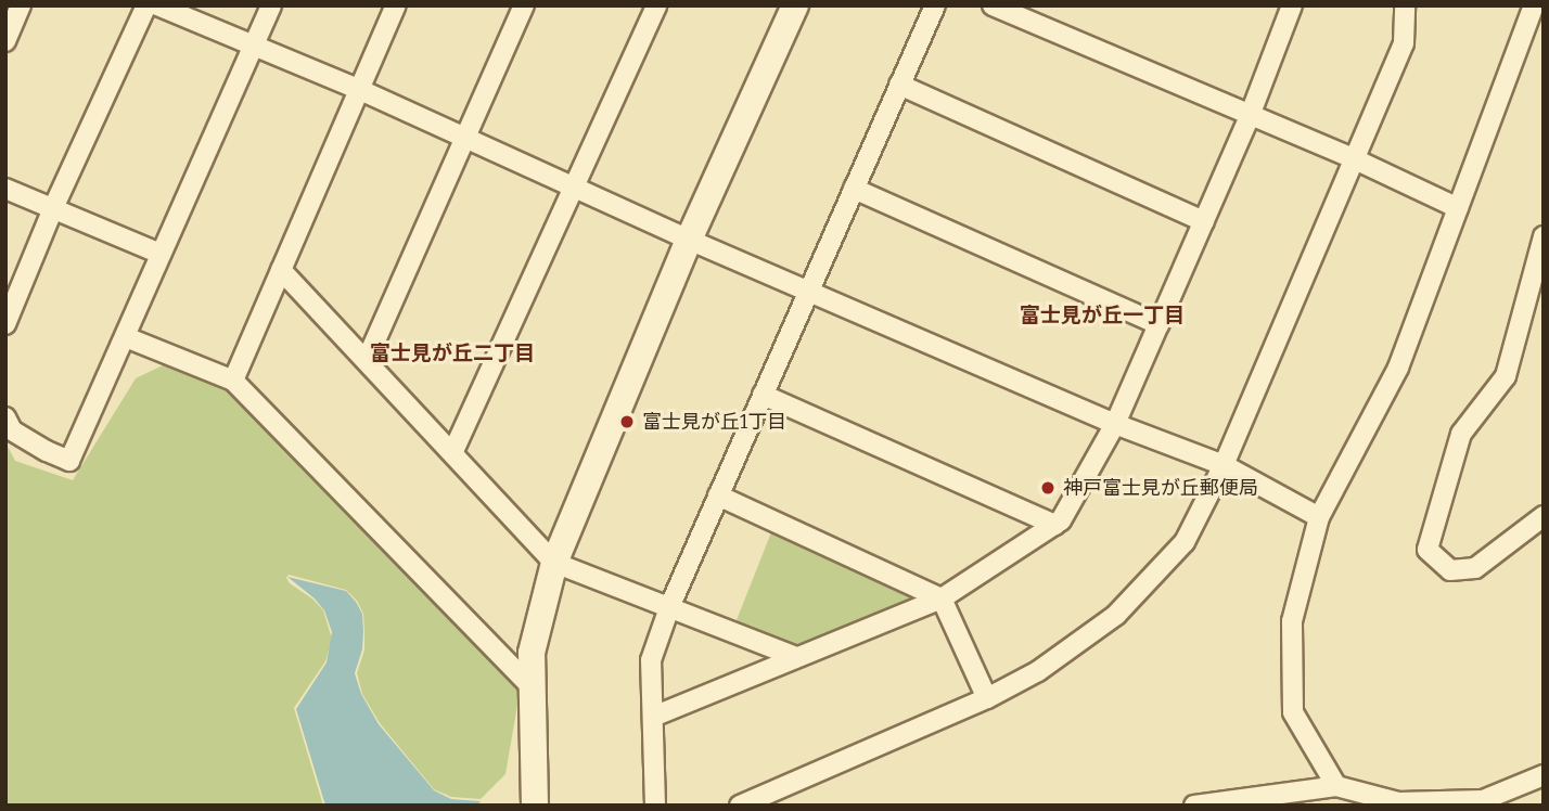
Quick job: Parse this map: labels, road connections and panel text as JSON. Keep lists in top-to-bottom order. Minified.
{"districts":["富士見が丘一丁目","富士見が丘二丁目"],"places":["富士見が丘1丁目","神戸富士見が丘郵便局"]}
